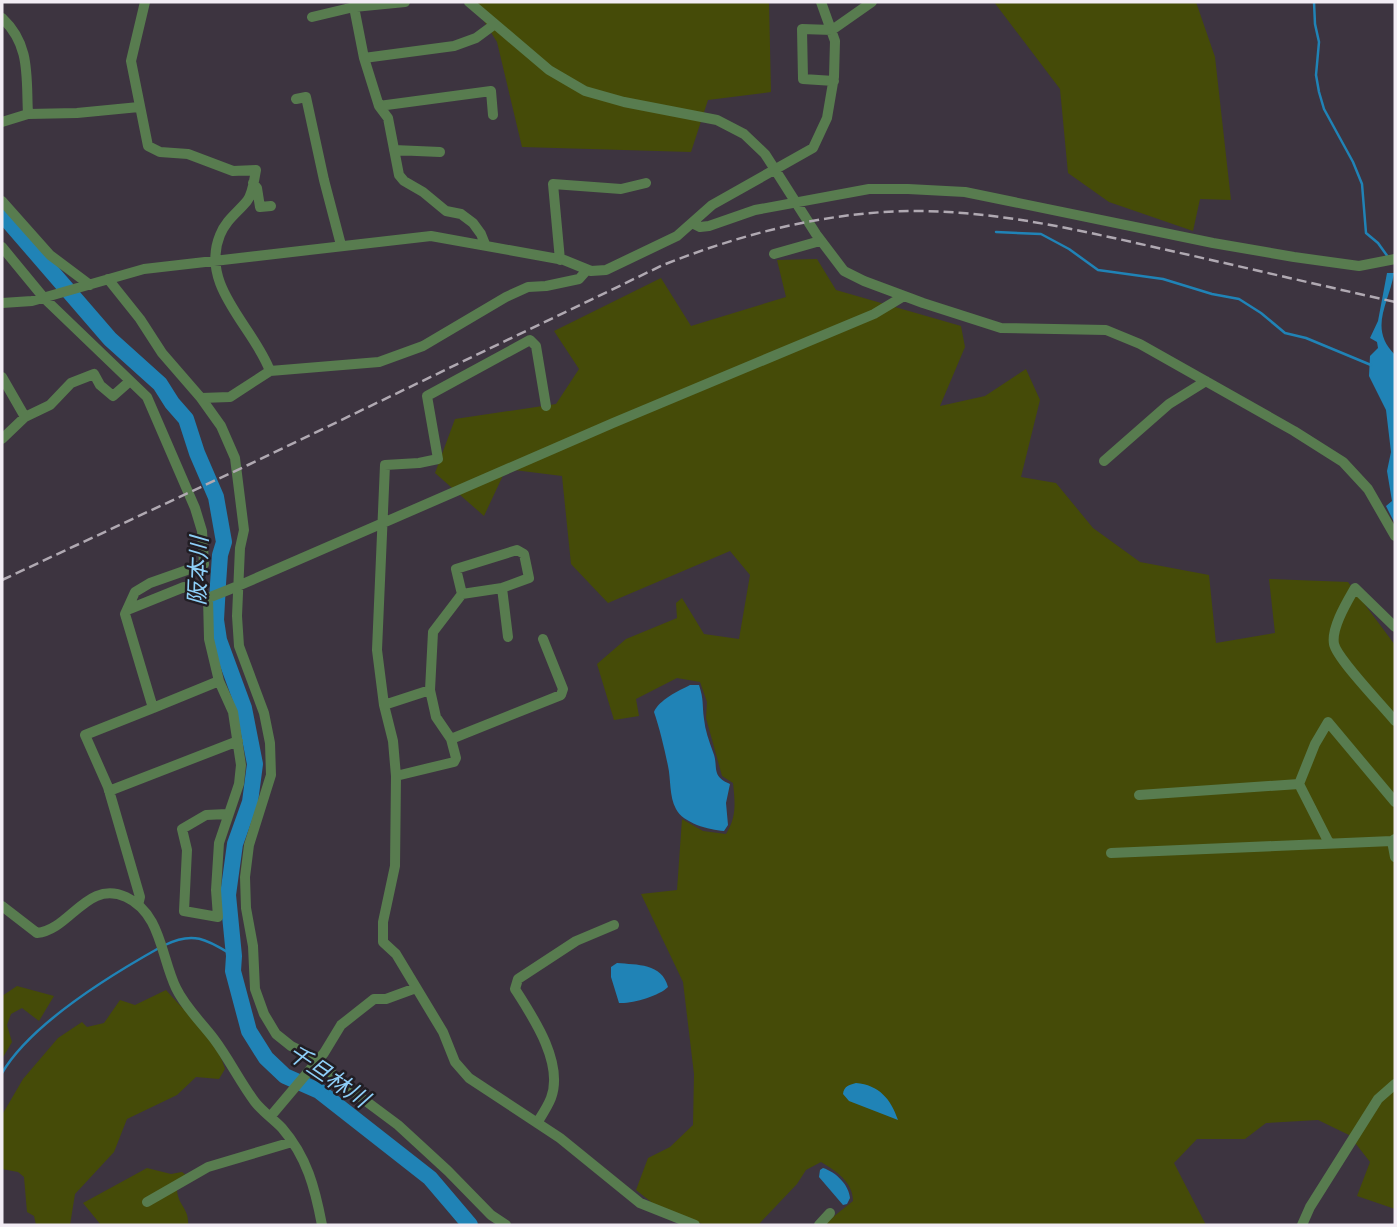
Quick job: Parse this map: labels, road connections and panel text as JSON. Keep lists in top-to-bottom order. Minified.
{"water":["阪本川","千旦林川"]}
